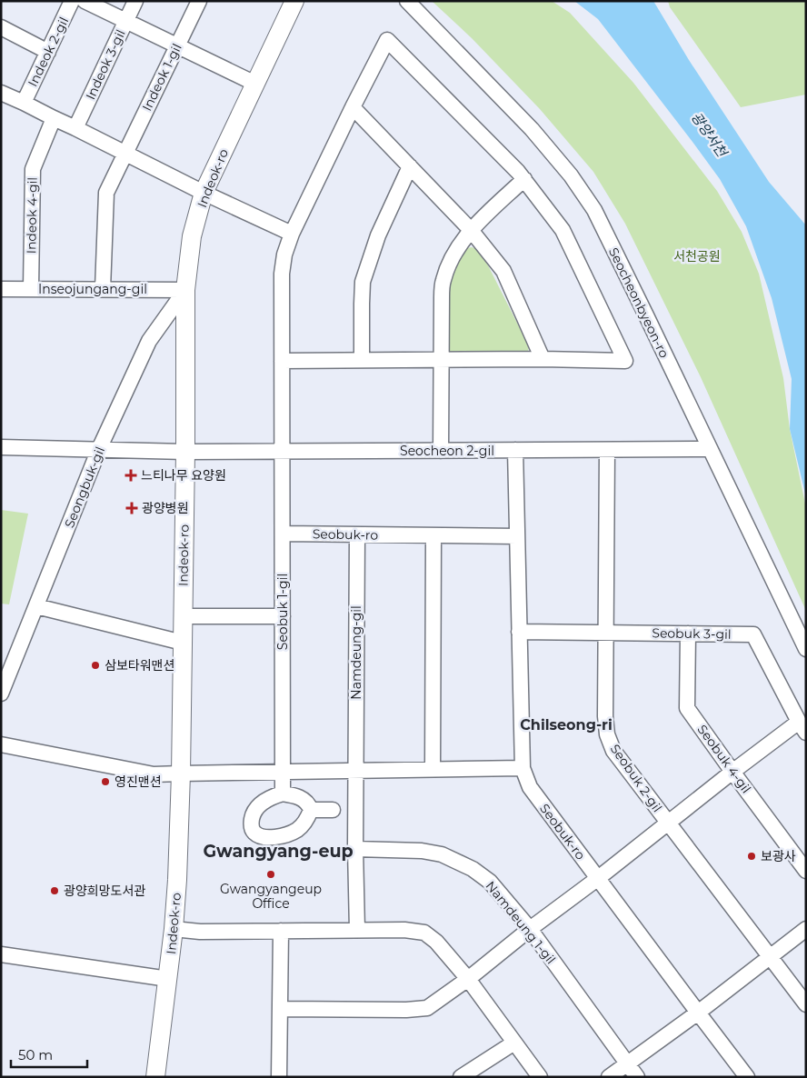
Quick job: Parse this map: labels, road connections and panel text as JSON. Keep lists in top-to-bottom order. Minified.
{"streets":{"main road":["Indeok-ro"],"street":["Indeok 2-gil","Indeok 3-gil","Indeok 1-gil","Indeok 4-gil","Inseojungang-gil","Seocheonbyeon-ro","Seocheon 2-gil","Seongbuk-gil","Seobuk-ro","Seobuk 1-gil","Seobuk 3-gil","Namdeung-gil","Seobuk 4-gil","Seobuk 2-gil","Namdeung 1-gil"]},"crossings":[["Indeok-ro","Inseojungang-gil"],["Indeok-ro","Seocheon 2-gil"],["Indeok-ro","Seongbuk-gil"],["Indeok 4-gil","Inseojungang-gil"],["Inseojungang-gil","Seongbuk-gil"],["Seocheonbyeon-ro","Seocheon 2-gil"],["Seocheon 2-gil","Seongbuk-gil"],["Seocheon 2-gil","Seobuk-ro"],["Seocheon 2-gil","Seobuk 1-gil"],["Seocheon 2-gil","Seobuk 2-gil"],["Seobuk-ro","Seobuk 1-gil"],["Seobuk-ro","Seobuk 3-gil"],["Seobuk-ro","Namdeung-gil"],["Seobuk 3-gil","Seobuk 4-gil"],["Seobuk 3-gil","Seobuk 2-gil"],["Namdeung-gil","Namdeung 1-gil"]],"districts":["Chilseong-ri","Gwangyang-eup"],"water":["광양서천"],"parks":["서천공원"],"places":{"health":["느티나무 요양원","광양병원"],"other":["삼보타워맨션","영진맨션","보광사","Gwangyangeup Office","광양희망도서관"]},"scale_bar":"50 m"}
